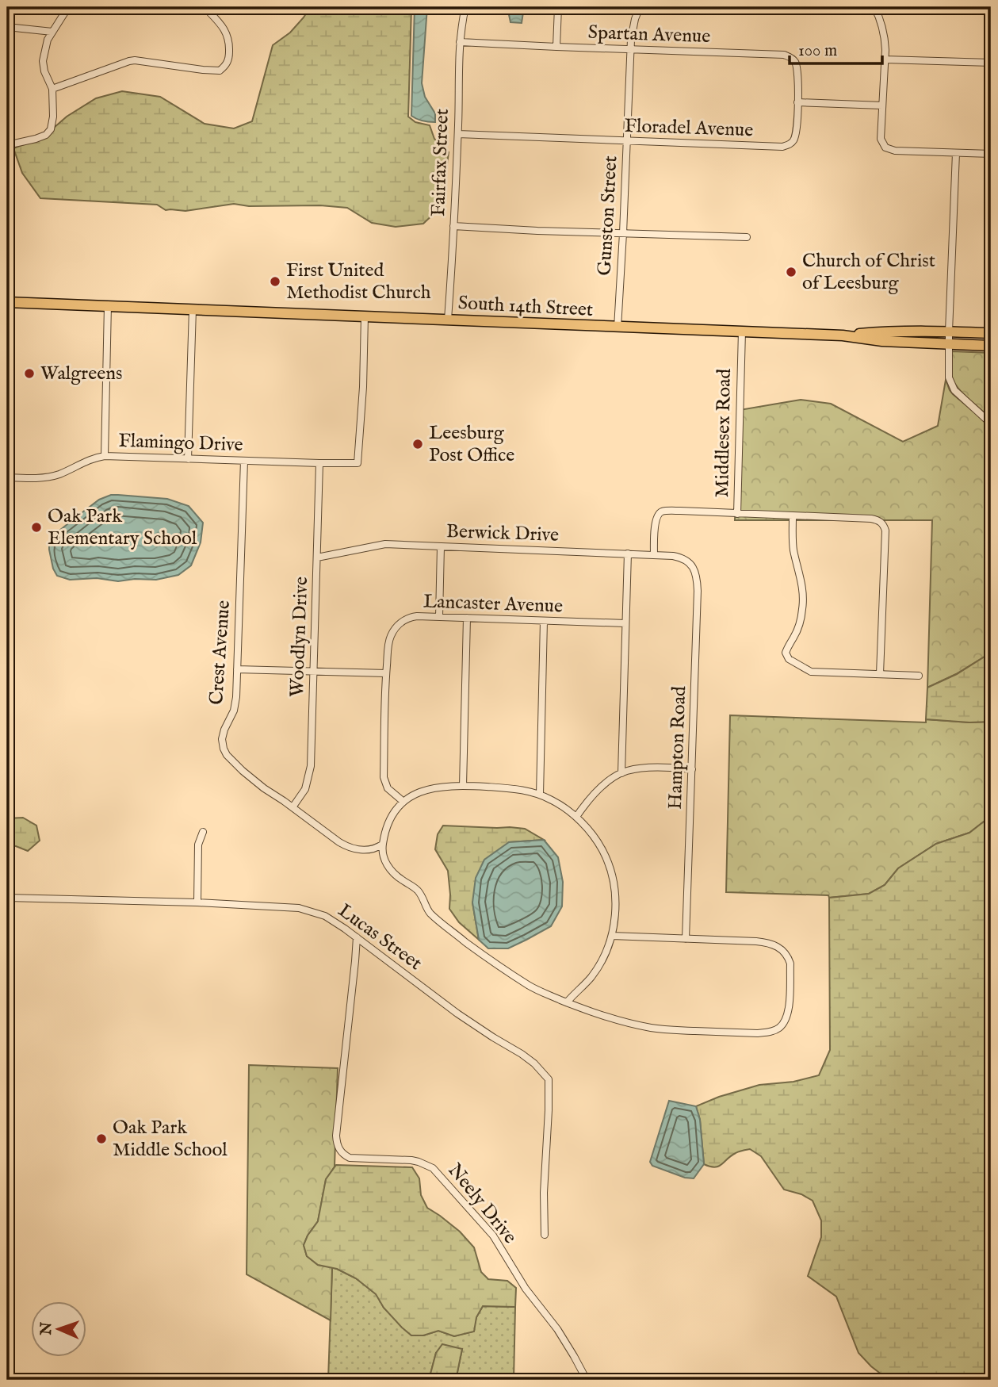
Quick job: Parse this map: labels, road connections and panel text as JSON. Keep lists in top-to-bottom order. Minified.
{"streets":{"highway":["South 14th Street"],"street":["Spartan Avenue","Floradel Avenue","Fairfax Street","Gunston Street","Middlesex Road","Flamingo Drive","Berwick Drive","Lancaster Avenue","Woodlyn Drive","Crest Avenue","Hampton Road","Lucas Street","Neely Drive"]},"crossings":[["Spartan Avenue","Floradel Avenue"],["Spartan Avenue","Fairfax Street"],["Spartan Avenue","Gunston Street"],["Floradel Avenue","Fairfax Street"],["Floradel Avenue","Gunston Street"],["Fairfax Street","South 14th Street"],["Gunston Street","South 14th Street"],["South 14th Street","Middlesex Road"],["South 14th Street","Flamingo Drive"],["Middlesex Road","Berwick Drive"],["Flamingo Drive","Woodlyn Drive"],["Flamingo Drive","Crest Avenue"],["Berwick Drive","Woodlyn Drive"],["Berwick Drive","Hampton Road"],["Woodlyn Drive","Crest Avenue"],["Lucas Street","Neely Drive"]],"places":["Church of Christ of Leesburg","First United Methodist Church","Walgreens","Leesburg Post Office","Oak Park Elementary School","Oak Park Middle School"],"scale_bar":"100 m","north":"left"}
